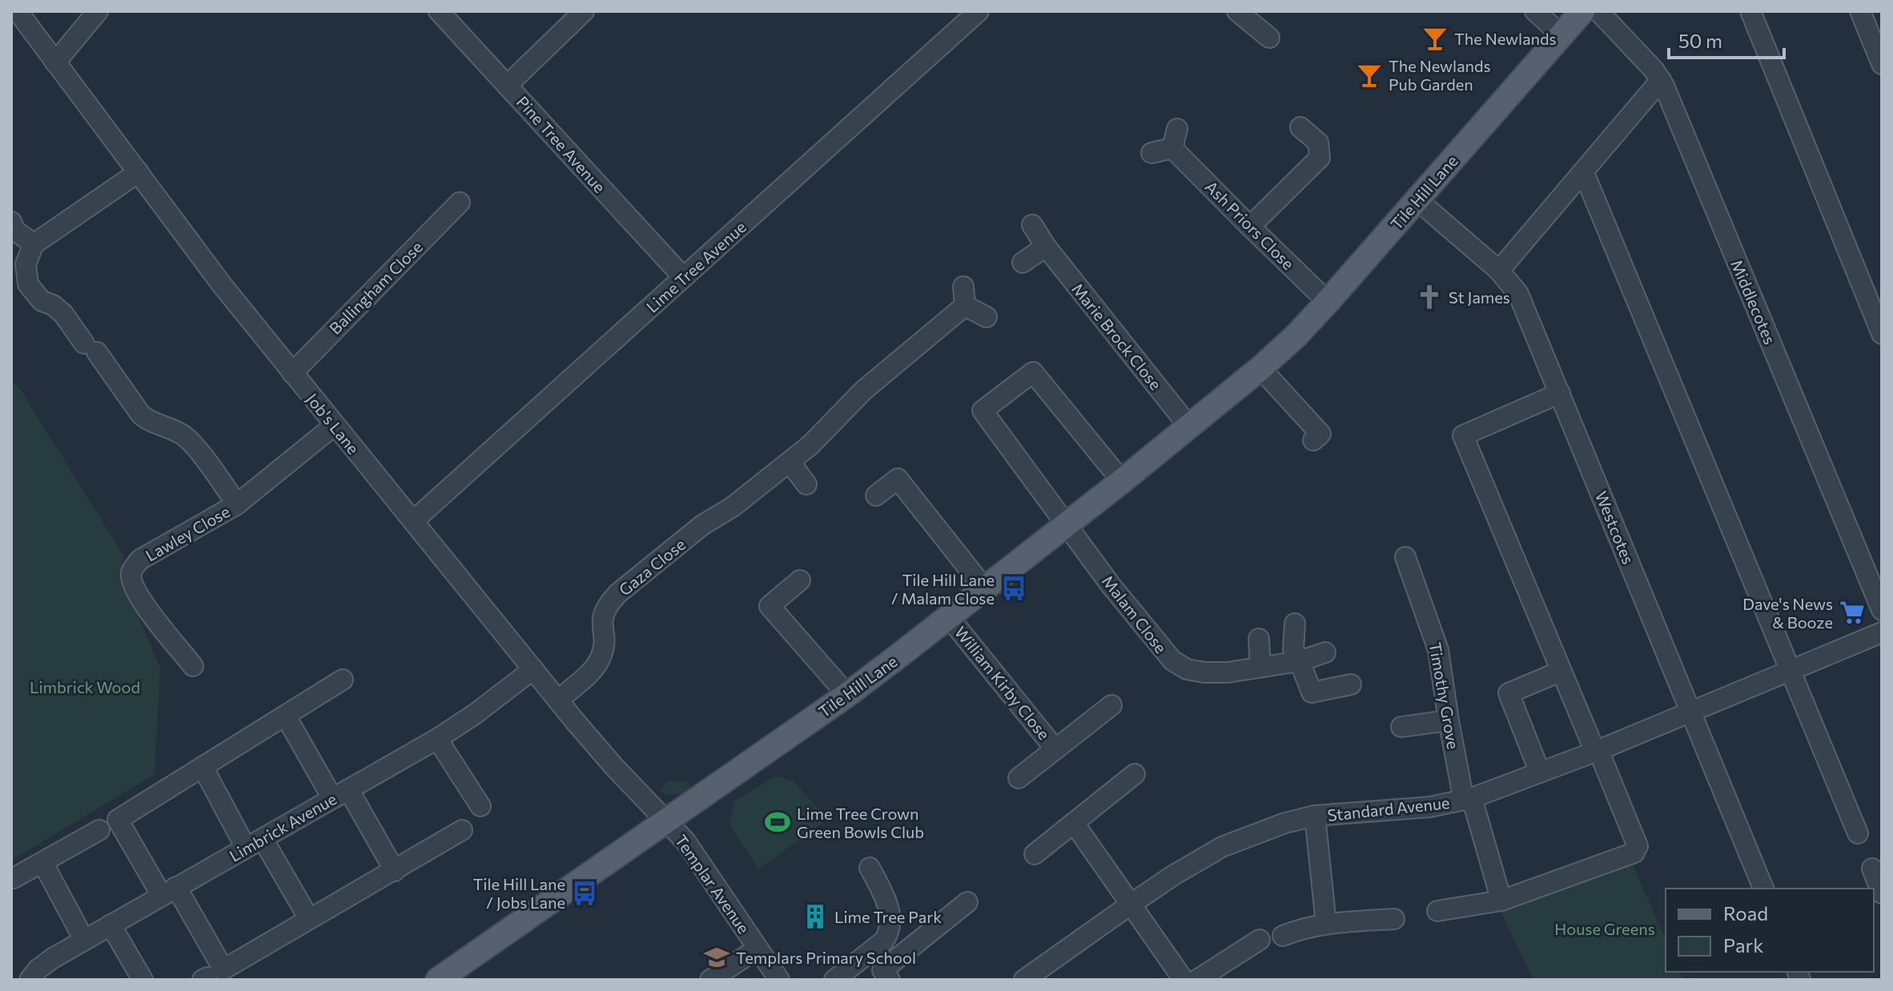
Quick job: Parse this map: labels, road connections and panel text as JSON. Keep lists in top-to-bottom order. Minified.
{"streets":{"main road":["Tile Hill Lane"],"street":["Pine Tree Avenue","Ash Priors Close","Lime Tree Avenue","Ballingham Close","Middlecotes","Marie Brock Close","Job's Lane","Westcotes","Lawley Close","Gaza Close","Malam Close","William Kirby Close","Timothy Grove","Standard Avenue","Limbrick Avenue","Templar Avenue"]},"crossings":[["Pine Tree Avenue","Lime Tree Avenue"],["Tile Hill Lane","Ash Priors Close"],["Tile Hill Lane","Marie Brock Close"],["Tile Hill Lane","Job's Lane"],["Tile Hill Lane","Westcotes"],["Tile Hill Lane","Malam Close"],["Tile Hill Lane","William Kirby Close"],["Tile Hill Lane","Templar Avenue"],["Lime Tree Avenue","Job's Lane"],["Ballingham Close","Job's Lane"],["Job's Lane","Lawley Close"],["Job's Lane","Gaza Close"],["Job's Lane","Limbrick Avenue"],["Job's Lane","Templar Avenue"],["Westcotes","Standard Avenue"],["Timothy Grove","Standard Avenue"]],"parks":["Limbrick Wood","House Greens"],"places":{"bar":["The Newlands","The Newlands Pub Garden"],"church":["St James"],"bus stop":["Tile Hill Lane / Malam Close","Tile Hill Lane / Jobs Lane"],"supermarket":["Dave's News & Booze"],"sports":["Lime Tree Crown Green Bowls Club"],"building":["Lime Tree Park"],"school or university":["Templars Primary School"]},"legend":["Road","Park"],"scale_bar":"50 m"}
